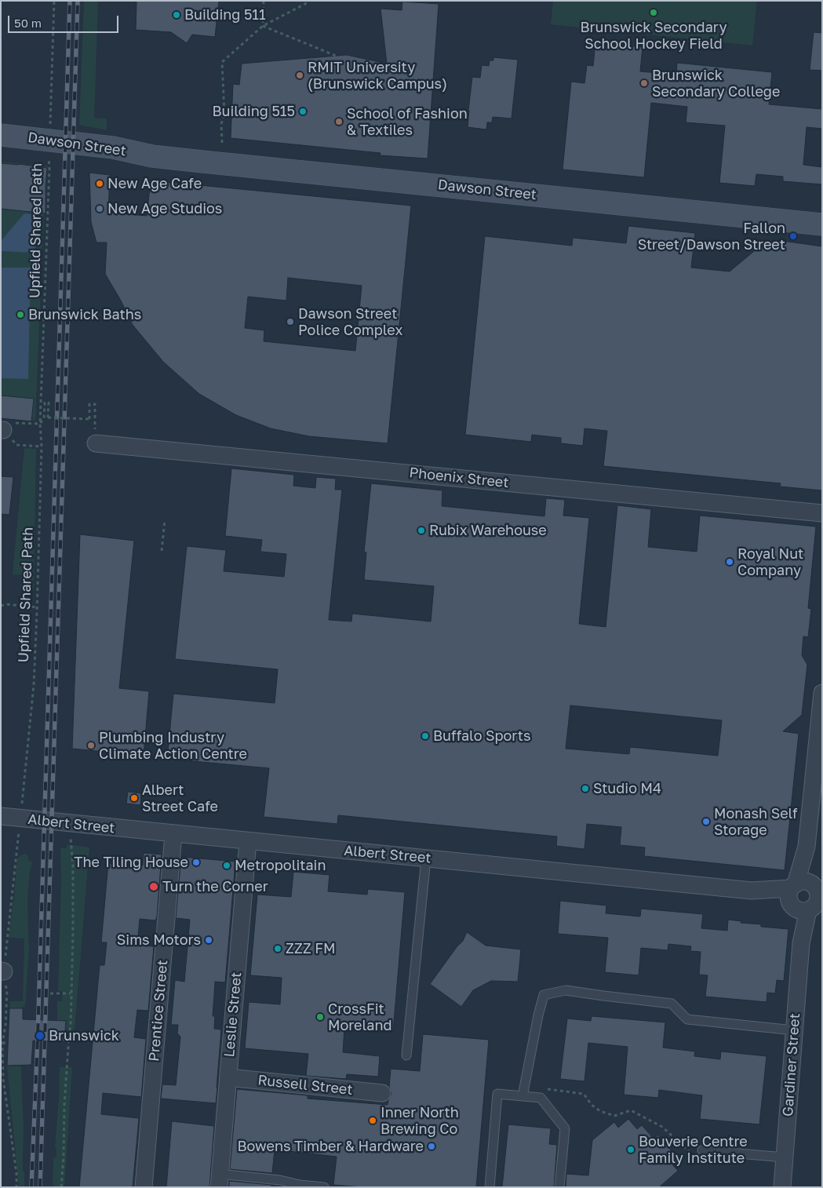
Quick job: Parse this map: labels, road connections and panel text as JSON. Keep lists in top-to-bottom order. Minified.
{"streets":{"street":["Dawson Street","Phoenix Street","Albert Street","Prentice Street","Leslie Street","Gardiner Street","Russell Street"],"path":["Upfield Shared Path"]},"crossings":[["Dawson Street","Upfield Shared Path"],["Upfield Shared Path","Albert Street"],["Albert Street","Prentice Street"],["Albert Street","Leslie Street"],["Albert Street","Gardiner Street"],["Leslie Street","Russell Street"]],"places":["Brunswick Secondary School Hockey Field","Building 511","RMIT University (Brunswick Campus)","Brunswick Secondary College","Building 515","School of Fashion & Textiles","New Age Cafe","New Age Studios","Fallon Street/Dawson Street","Brunswick Baths","Dawson Street Police Complex","Rubix Warehouse","Royal Nut Company","Buffalo Sports","Plumbing Industry Climate Action Centre","Studio M4","Albert Street Cafe","Monash Self Storage","The Tiling House","Metropolitain","Turn the Corner","Sims Motors","ZZZ FM","CrossFit Moreland","Brunswick","Inner North Brewing Co","Bowens Timber & Hardware","Bouverie Centre Family Institute"],"scale_bar":"50 m"}
